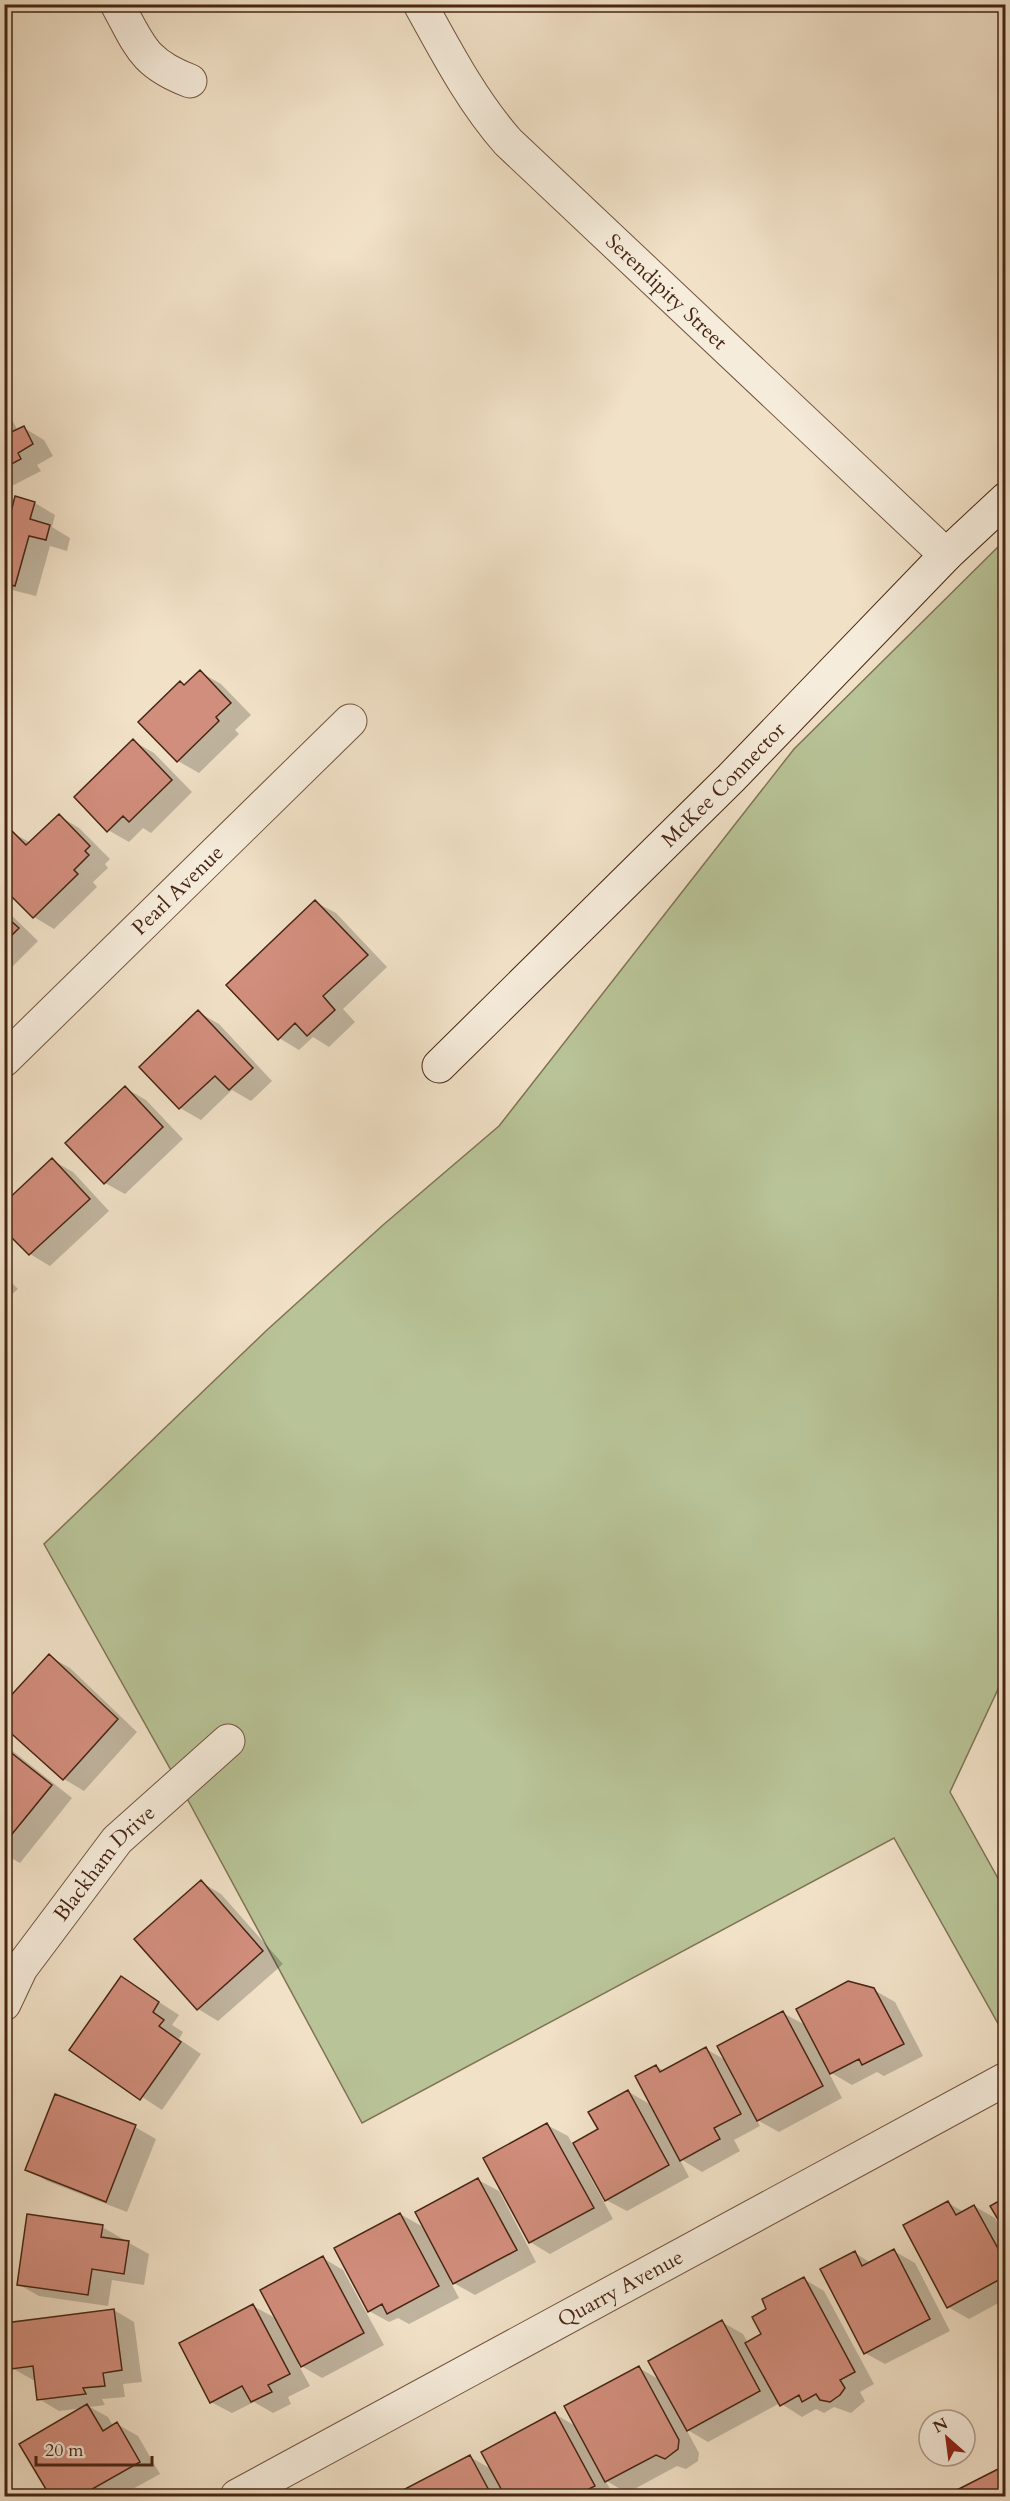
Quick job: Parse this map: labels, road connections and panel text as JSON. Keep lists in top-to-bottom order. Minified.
{"streets":{"street":["Serendipity Street","McKee Connector","Pearl Avenue","Blackham Drive","Quarry Avenue"]},"crossings":[["Serendipity Street","McKee Connector"]],"scale_bar":"20 m","north":"top left"}
